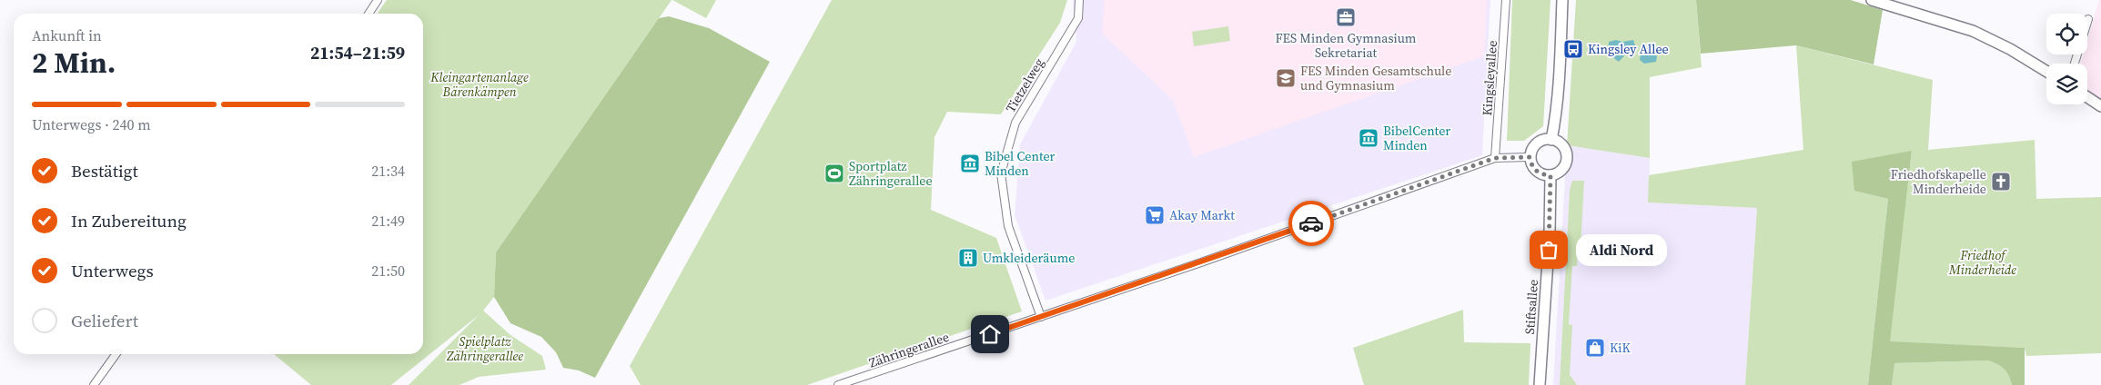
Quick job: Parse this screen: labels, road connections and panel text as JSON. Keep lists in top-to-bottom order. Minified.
{"streets":{"main road":["Stiftsallee"],"street":["Kingsleyallee","Tietzelweg","Zähringerallee"]},"crossings":[["Kingsleyallee","Zähringerallee"],["Tietzelweg","Zähringerallee"],["Stiftsallee","Zähringerallee"]],"parks":["Kleingartenanlage Bärenkämpen","Friedhof Minderheide","Spielplatz Zähringerallee"],"places":{"office":["FES Minden Gymnasium Sekretariat"],"bus stop":["Kingsley Allee"],"school or university":["FES Minden Gesamtschule und Gymnasium"],"museum":["BibelCenter Minden","Bibel Center Minden"],"sports":["Sportplatz Zähringerallee"],"church":["Friedhofskapelle Minderheide"],"supermarket":["Akay Markt"],"other":["Aldi Nord"],"building":["Umkleideräume"],"shop":["KiK"]},"page":{"heading":["2 Min.","Ankunft in","21:54–21:59"],"bar":"Unterwegs · 240 m","list":[["Bestätigt","21:34"],["In Zubereitung","21:49"],["Unterwegs","21:50"],"Geliefert"],"bubble":"Aldi Nord"}}
